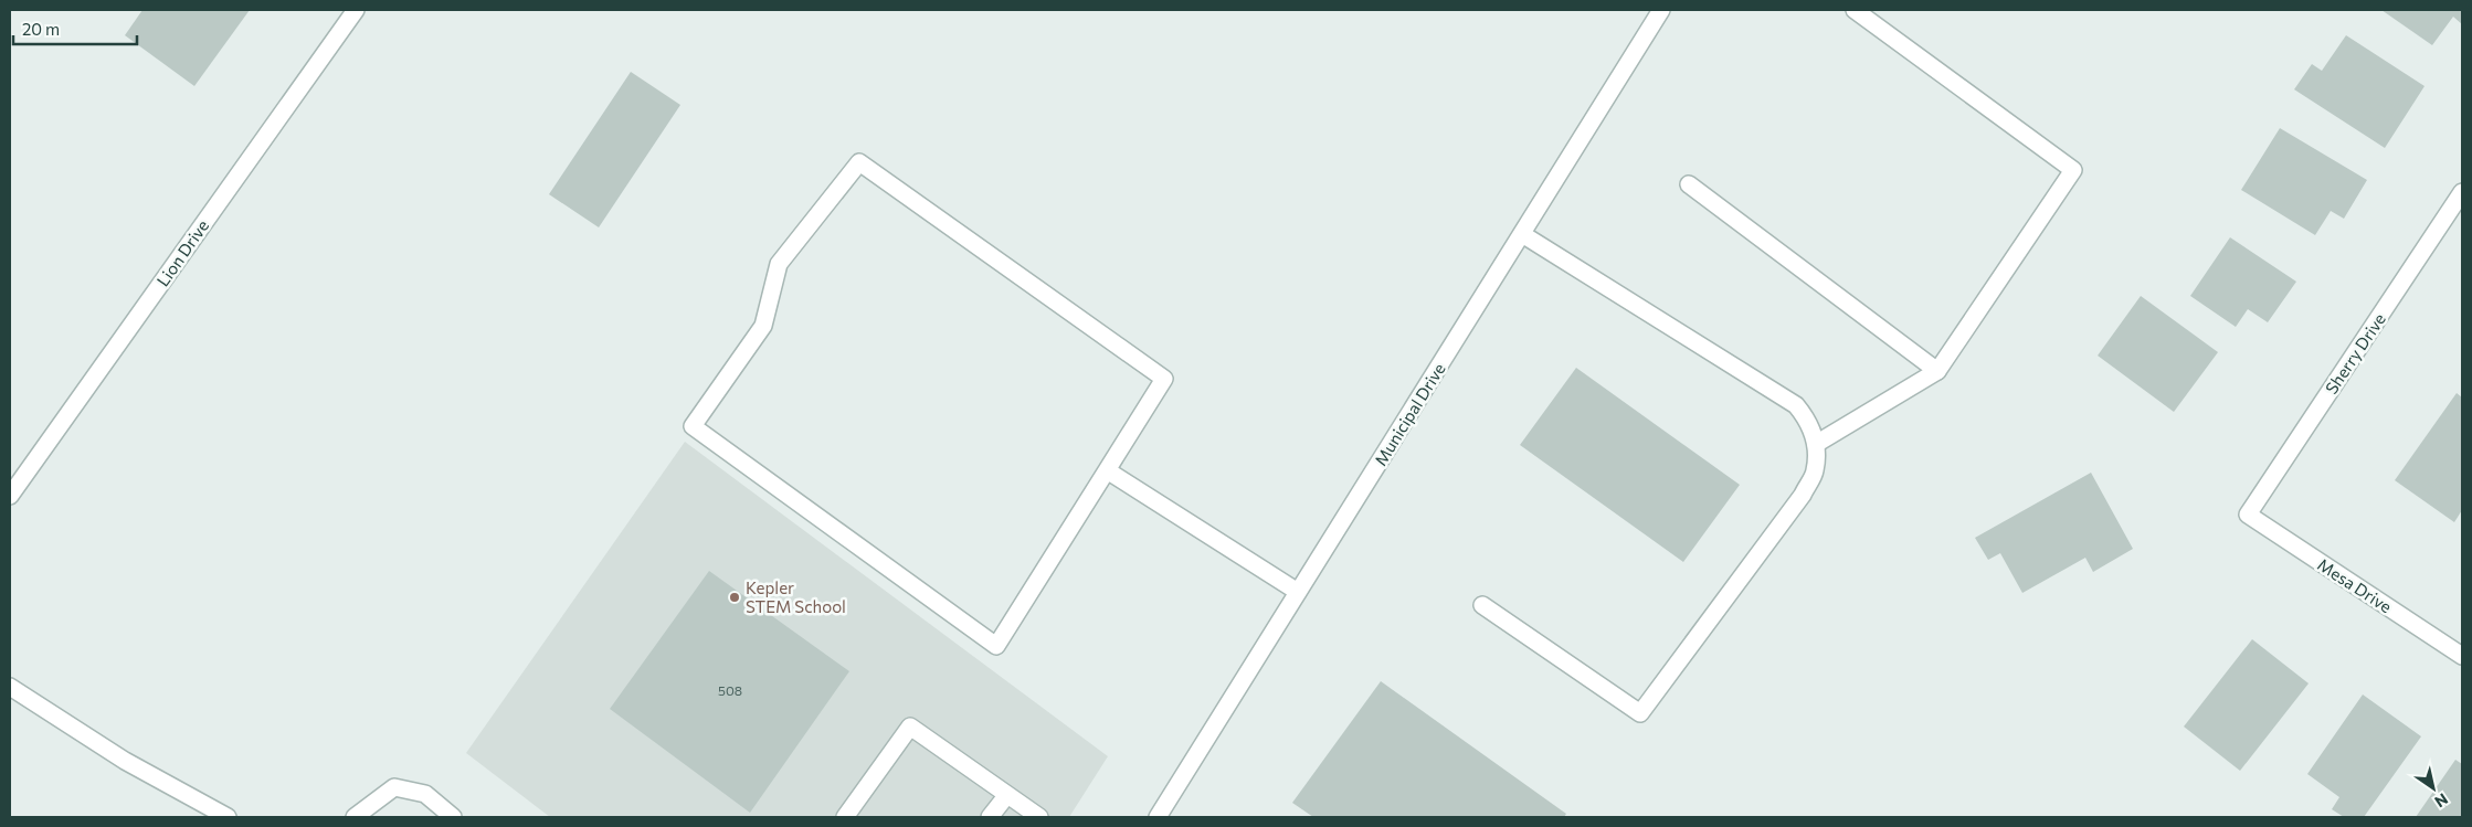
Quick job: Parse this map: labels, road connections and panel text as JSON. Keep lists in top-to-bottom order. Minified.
{"streets":{"street":["Lion Drive","Sherry Drive","Municipal Drive","Mesa Drive"]},"crossings":[["Sherry Drive","Mesa Drive"]],"places":["Kepler STEM School"],"house_numbers":["508"],"scale_bar":"20 m","north":"bottom right"}
